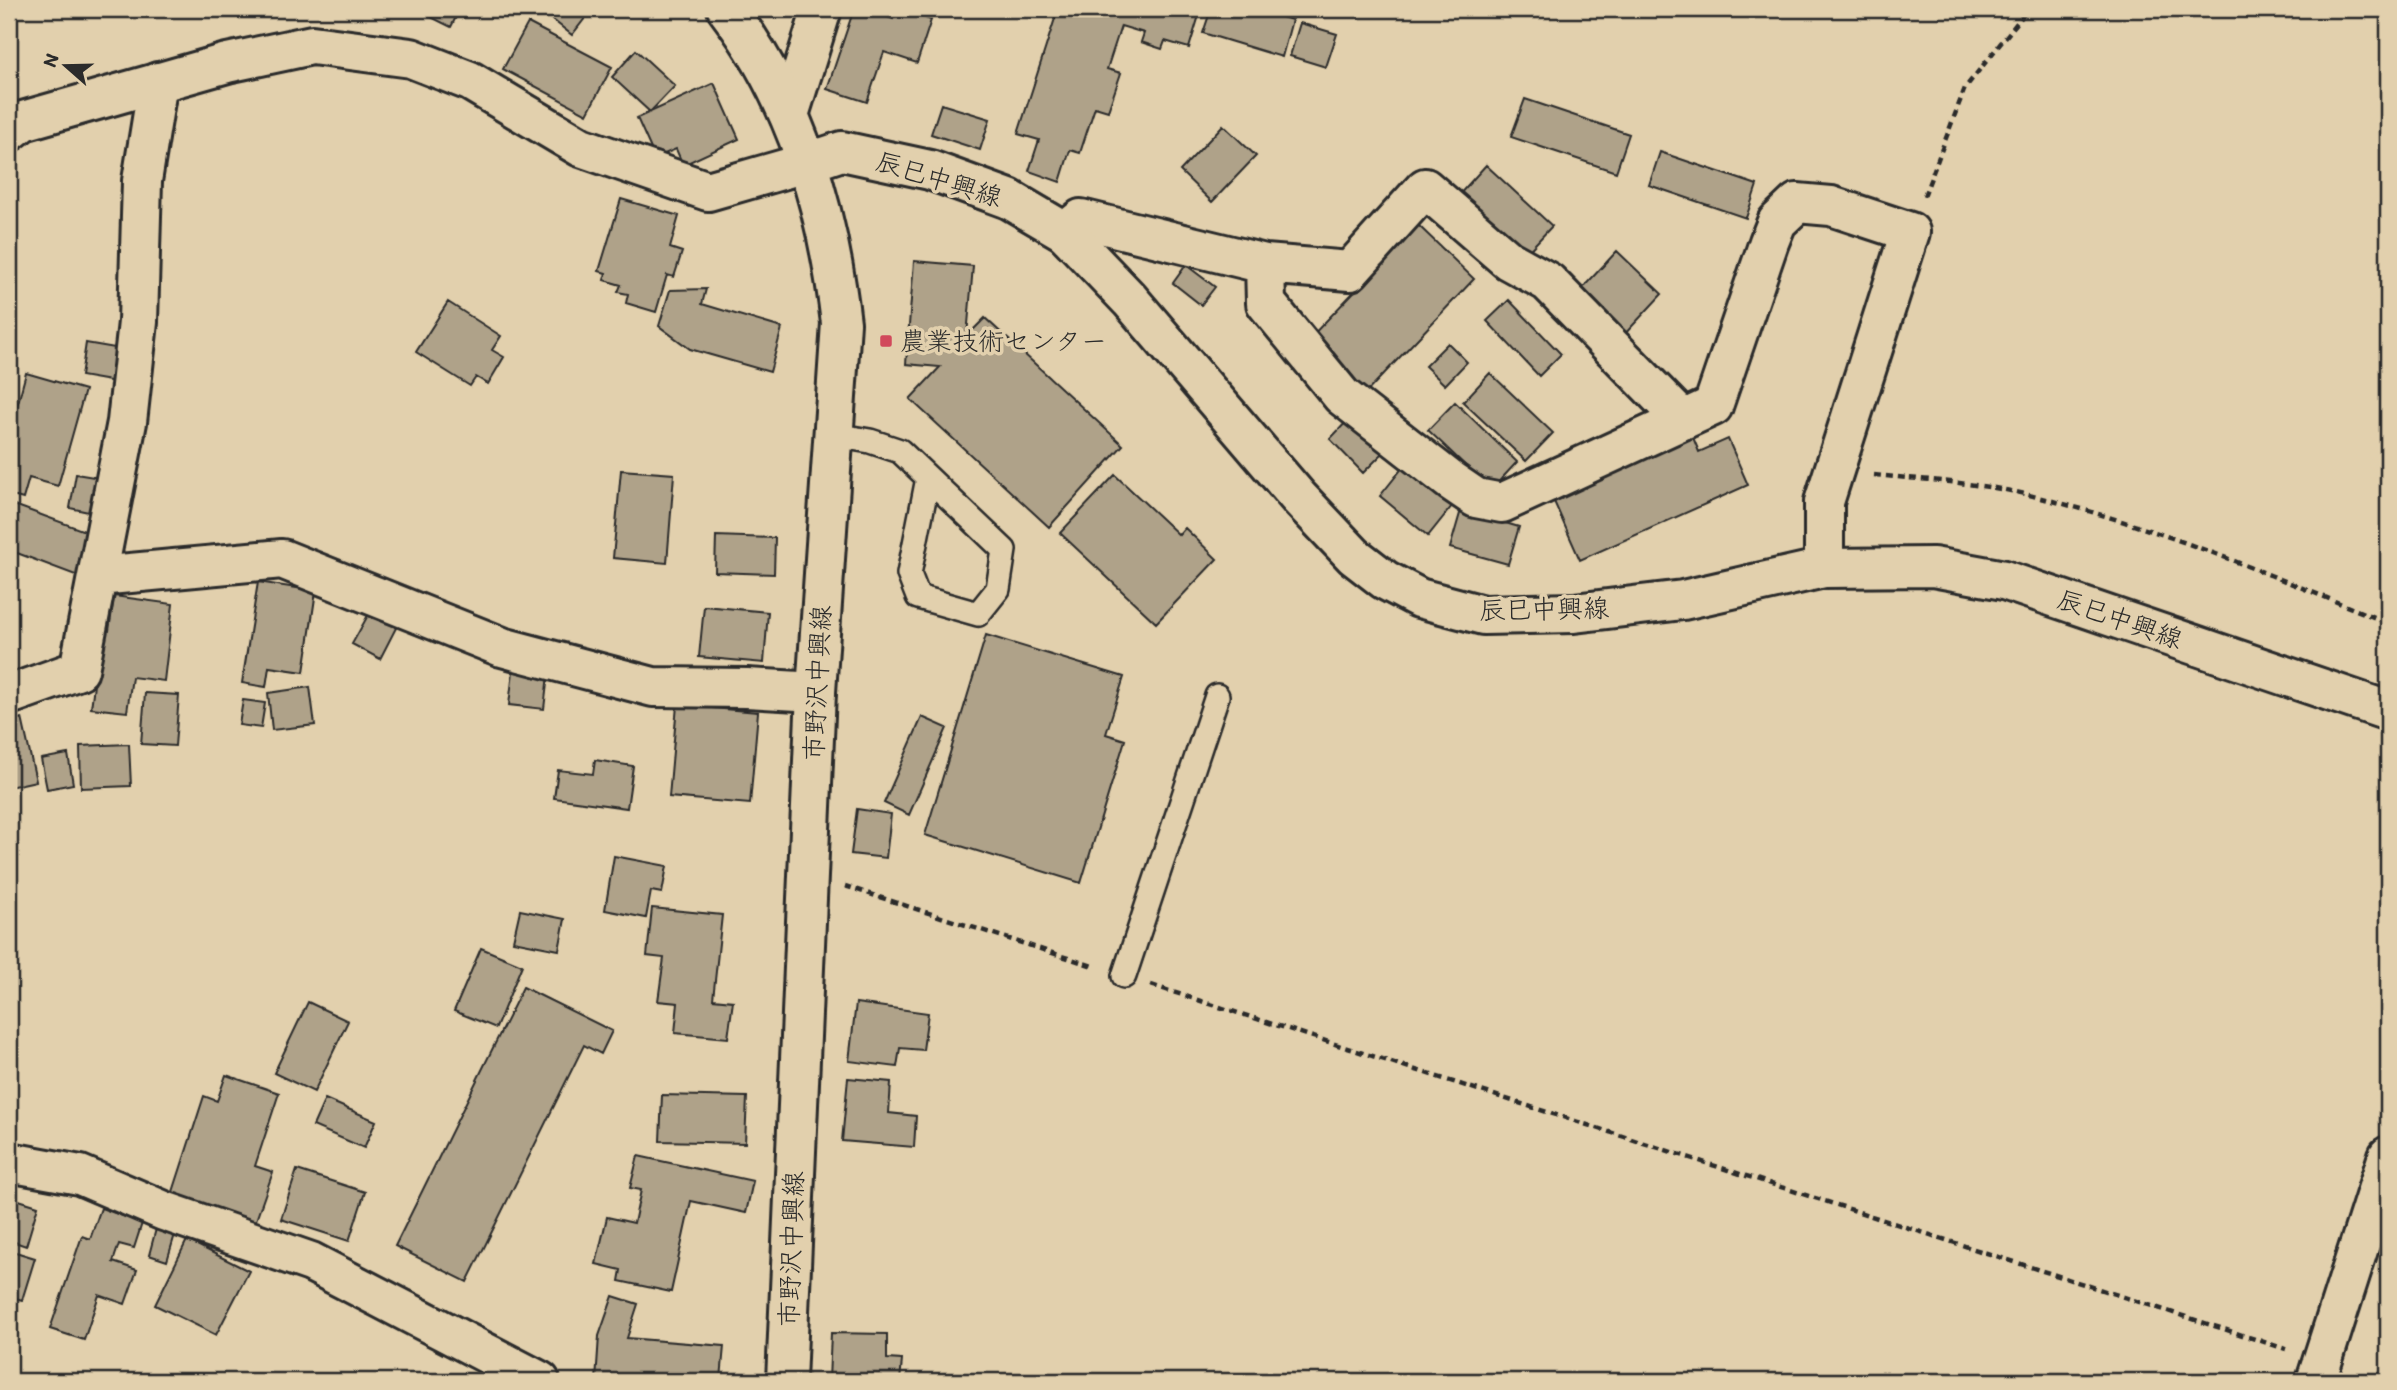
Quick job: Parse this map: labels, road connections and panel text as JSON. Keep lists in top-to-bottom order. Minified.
{"streets":{"street":["辰巳中興線","市野沢中興線"]},"crossings":[["辰巳中興線","市野沢中興線"]],"places":{"transit":["農業技術センター"]},"north":"left"}
